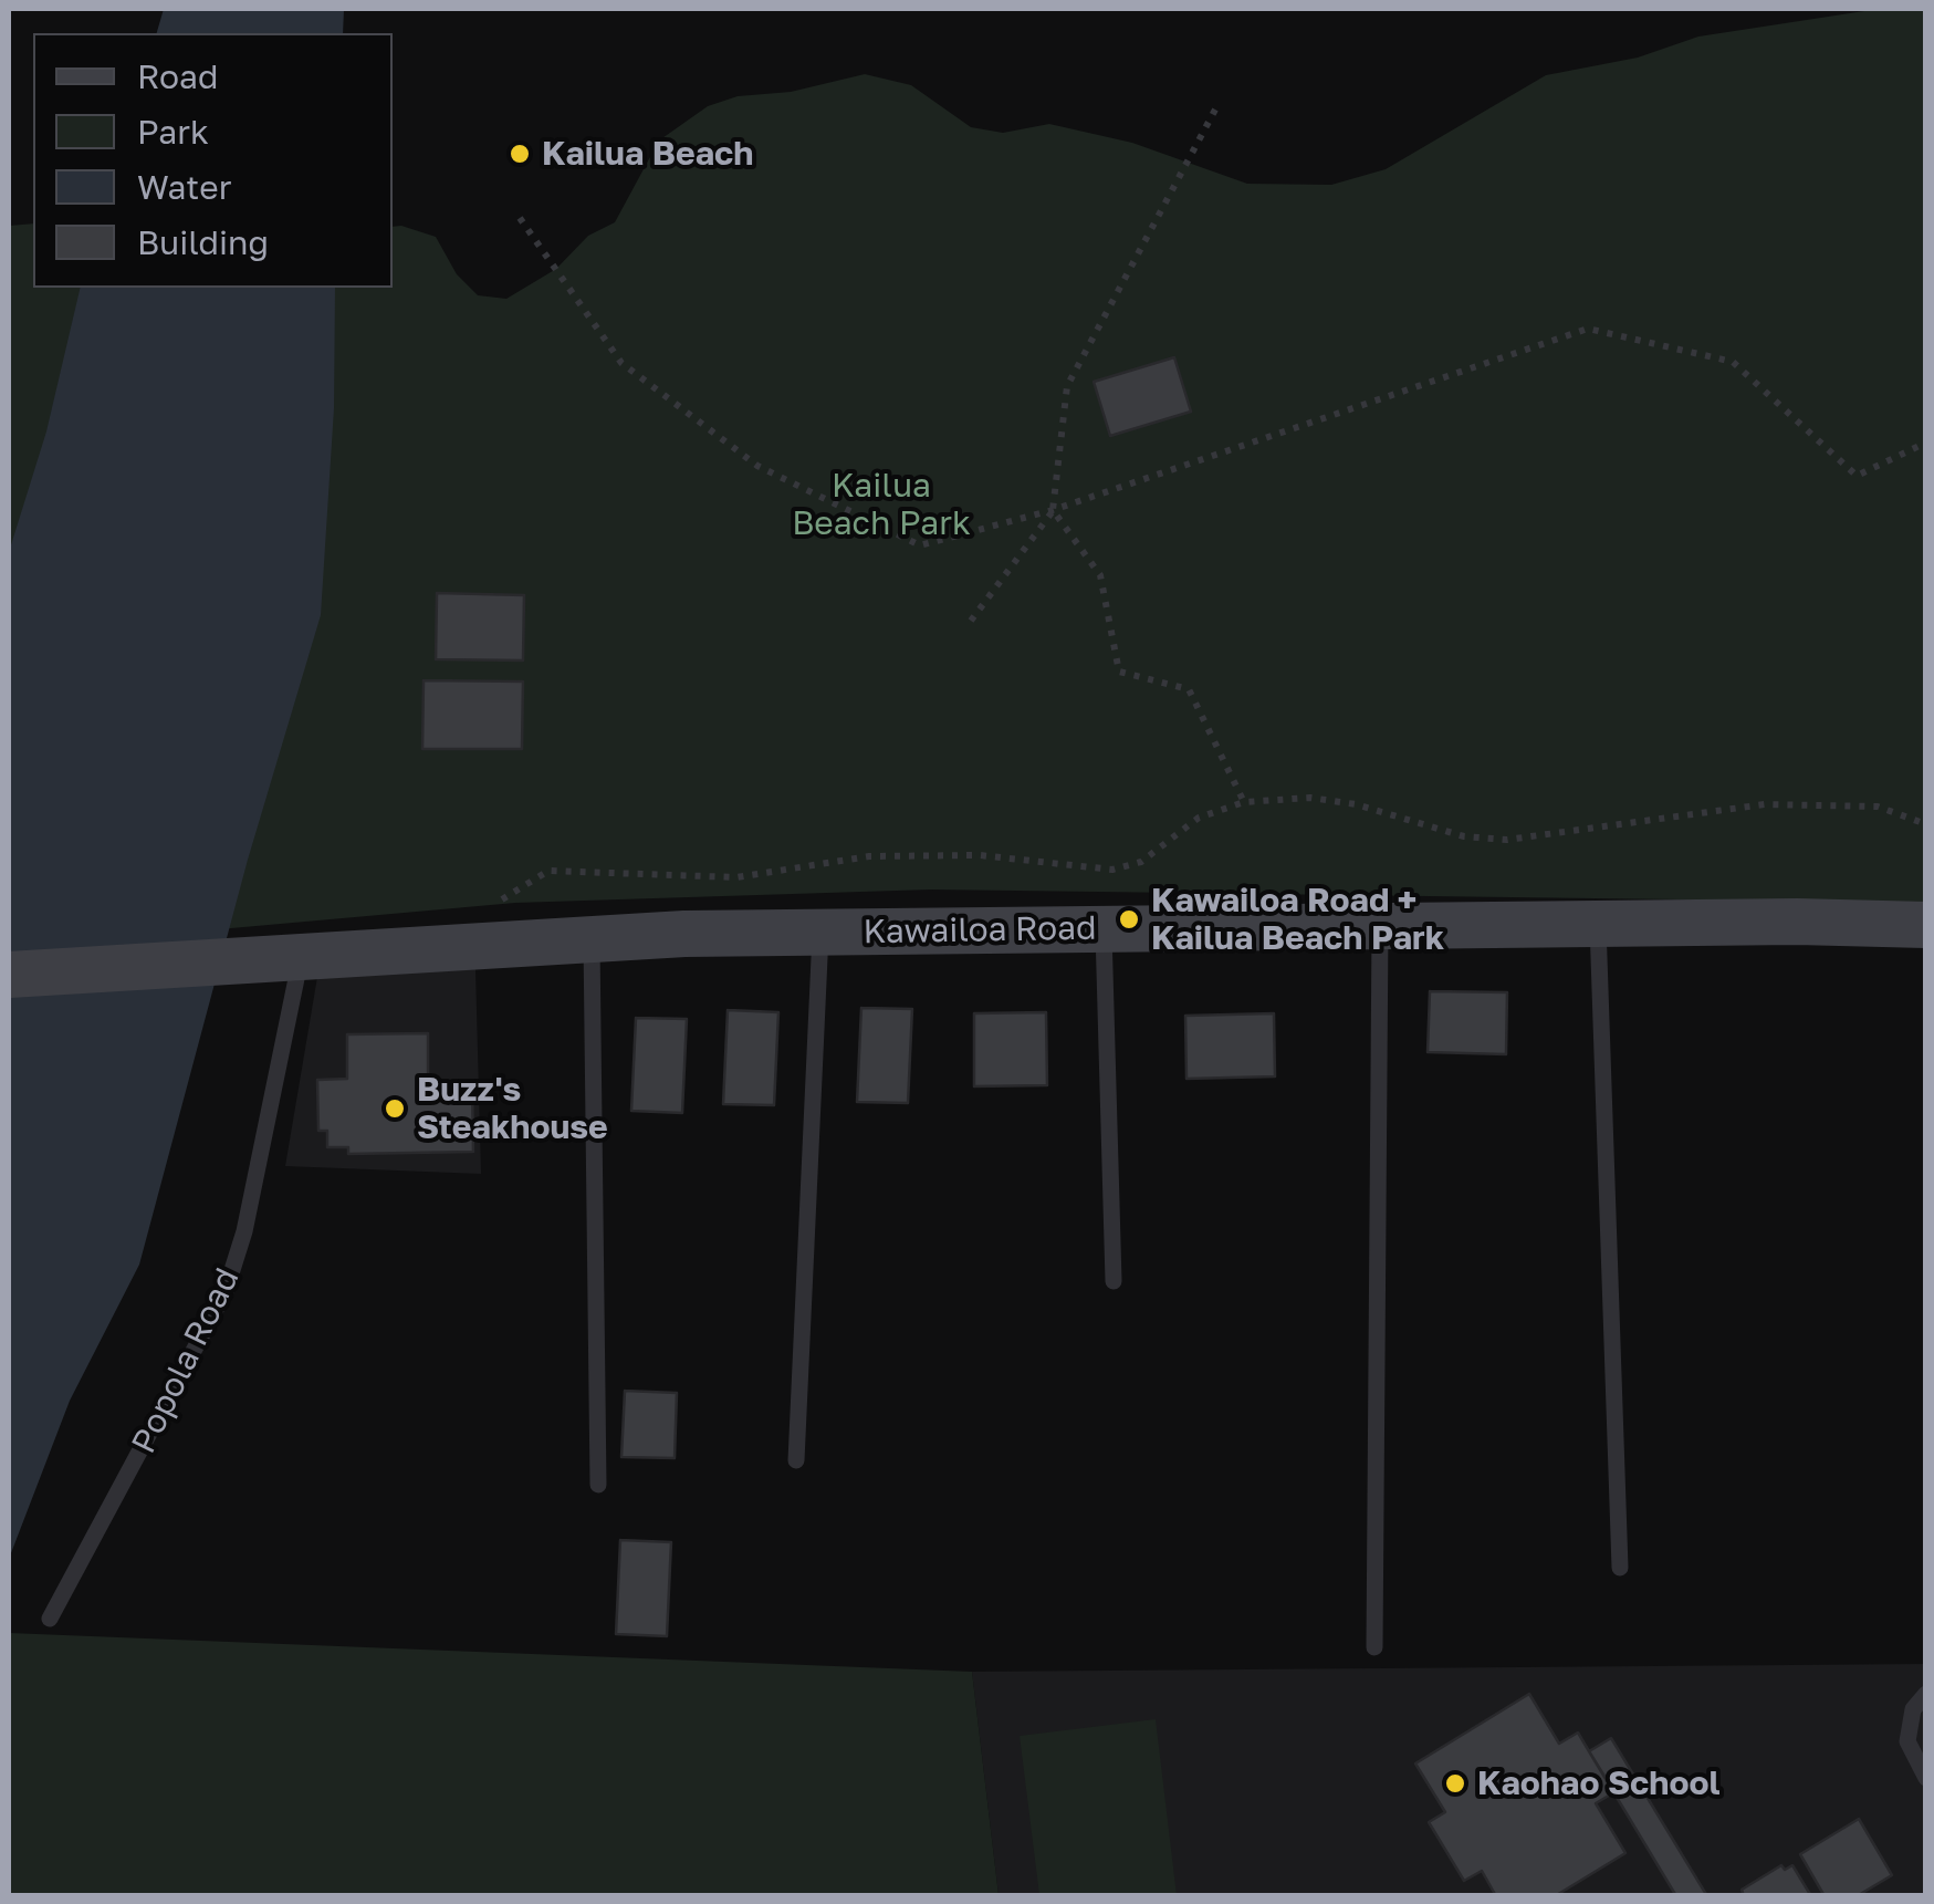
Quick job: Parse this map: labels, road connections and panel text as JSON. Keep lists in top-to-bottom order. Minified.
{"streets":{"street":["Kawailoa Road"],"lane":["Popola Road"]},"crossings":[["Kawailoa Road","Popola Road"]],"parks":["Kailua Beach Park"],"places":["Kailua Beach","Kawailoa Road + Kailua Beach Park","Buzz's Steakhouse","Kaohao School"],"legend":["Road","Park","Water","Building"]}
